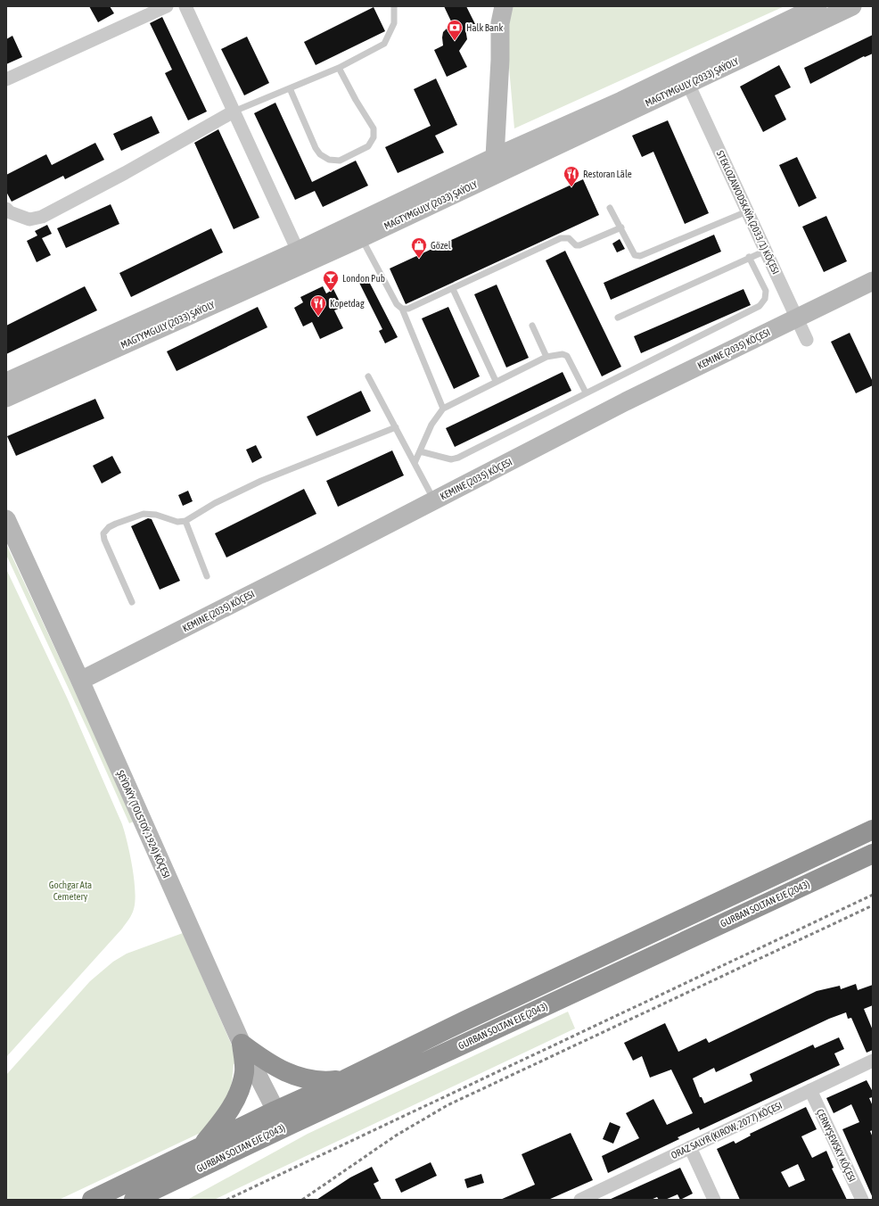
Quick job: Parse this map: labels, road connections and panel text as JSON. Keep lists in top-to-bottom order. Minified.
{"streets":{"highway":["GURBAN SOLTAN EJE (2043)"],"main road":["MAGTYMGULY (2033) ŞAÝOLY","KEMINE (2035) KÖÇESI","ŞEÝDAÝY (TOLSTOÝ, 1924) KÖÇESI"],"street":["STEKLOZAWODSKAÝA (2033/1) KÖÇESI","ORAZ SALYR (KIROW, 2077) KÖÇESI","ÇERNYŞEWSKY KÖÇESI"]},"crossings":[["MAGTYMGULY (2033) ŞAÝOLY","STEKLOZAWODSKAÝA (2033/1) KÖÇESI"],["STEKLOZAWODSKAÝA (2033/1) KÖÇESI","KEMINE (2035) KÖÇESI"],["KEMINE (2035) KÖÇESI","ŞEÝDAÝY (TOLSTOÝ, 1924) KÖÇESI"],["ŞEÝDAÝY (TOLSTOÝ, 1924) KÖÇESI","GURBAN SOLTAN EJE (2043)"],["ORAZ SALYR (KIROW, 2077) KÖÇESI","ÇERNYŞEWSKY KÖÇESI"]],"parks":["Gochgar Ata Cemetery"],"places":{"bank":["Halk Bank"],"restaurant":["Restoran Läle","Kopetdag"],"shop":["Gözel"],"bar":["London Pub"]}}
